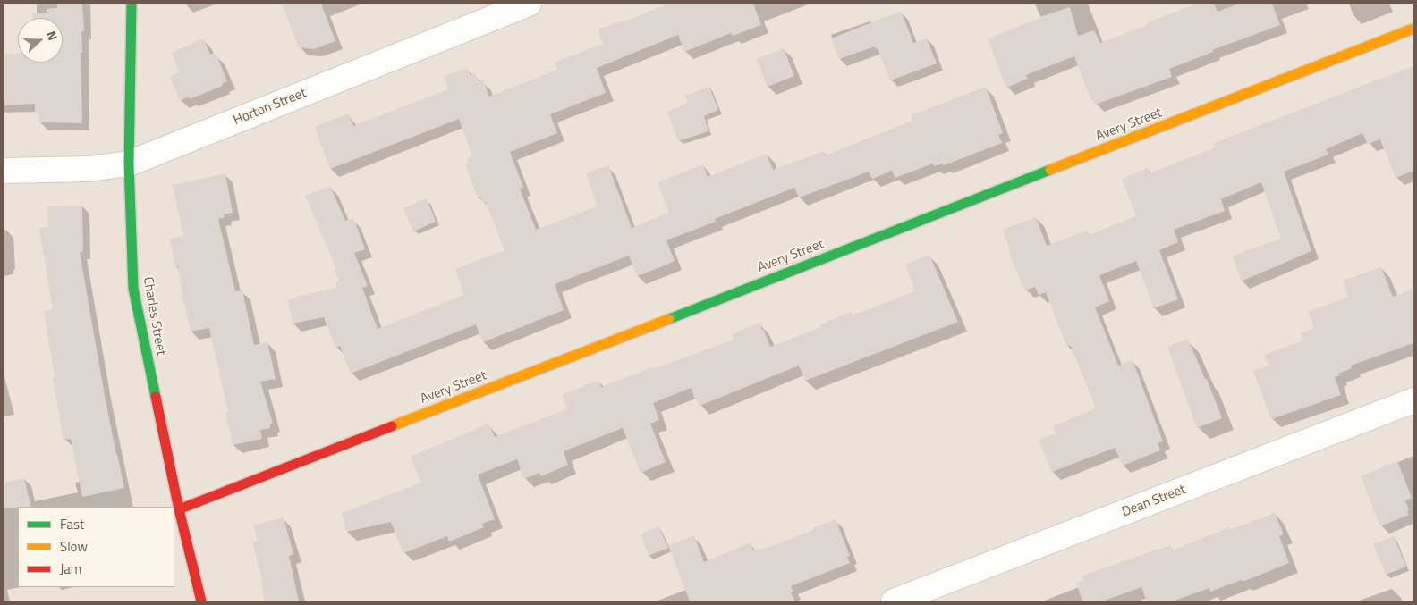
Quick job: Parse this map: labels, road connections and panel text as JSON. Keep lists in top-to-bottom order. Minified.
{"streets":{"street":["Horton Street","Avery Street","Charles Street","Dean Street"]},"crossings":[["Horton Street","Charles Street"],["Avery Street","Charles Street"]],"legend":["Fast","Slow","Jam"],"north":"right"}
